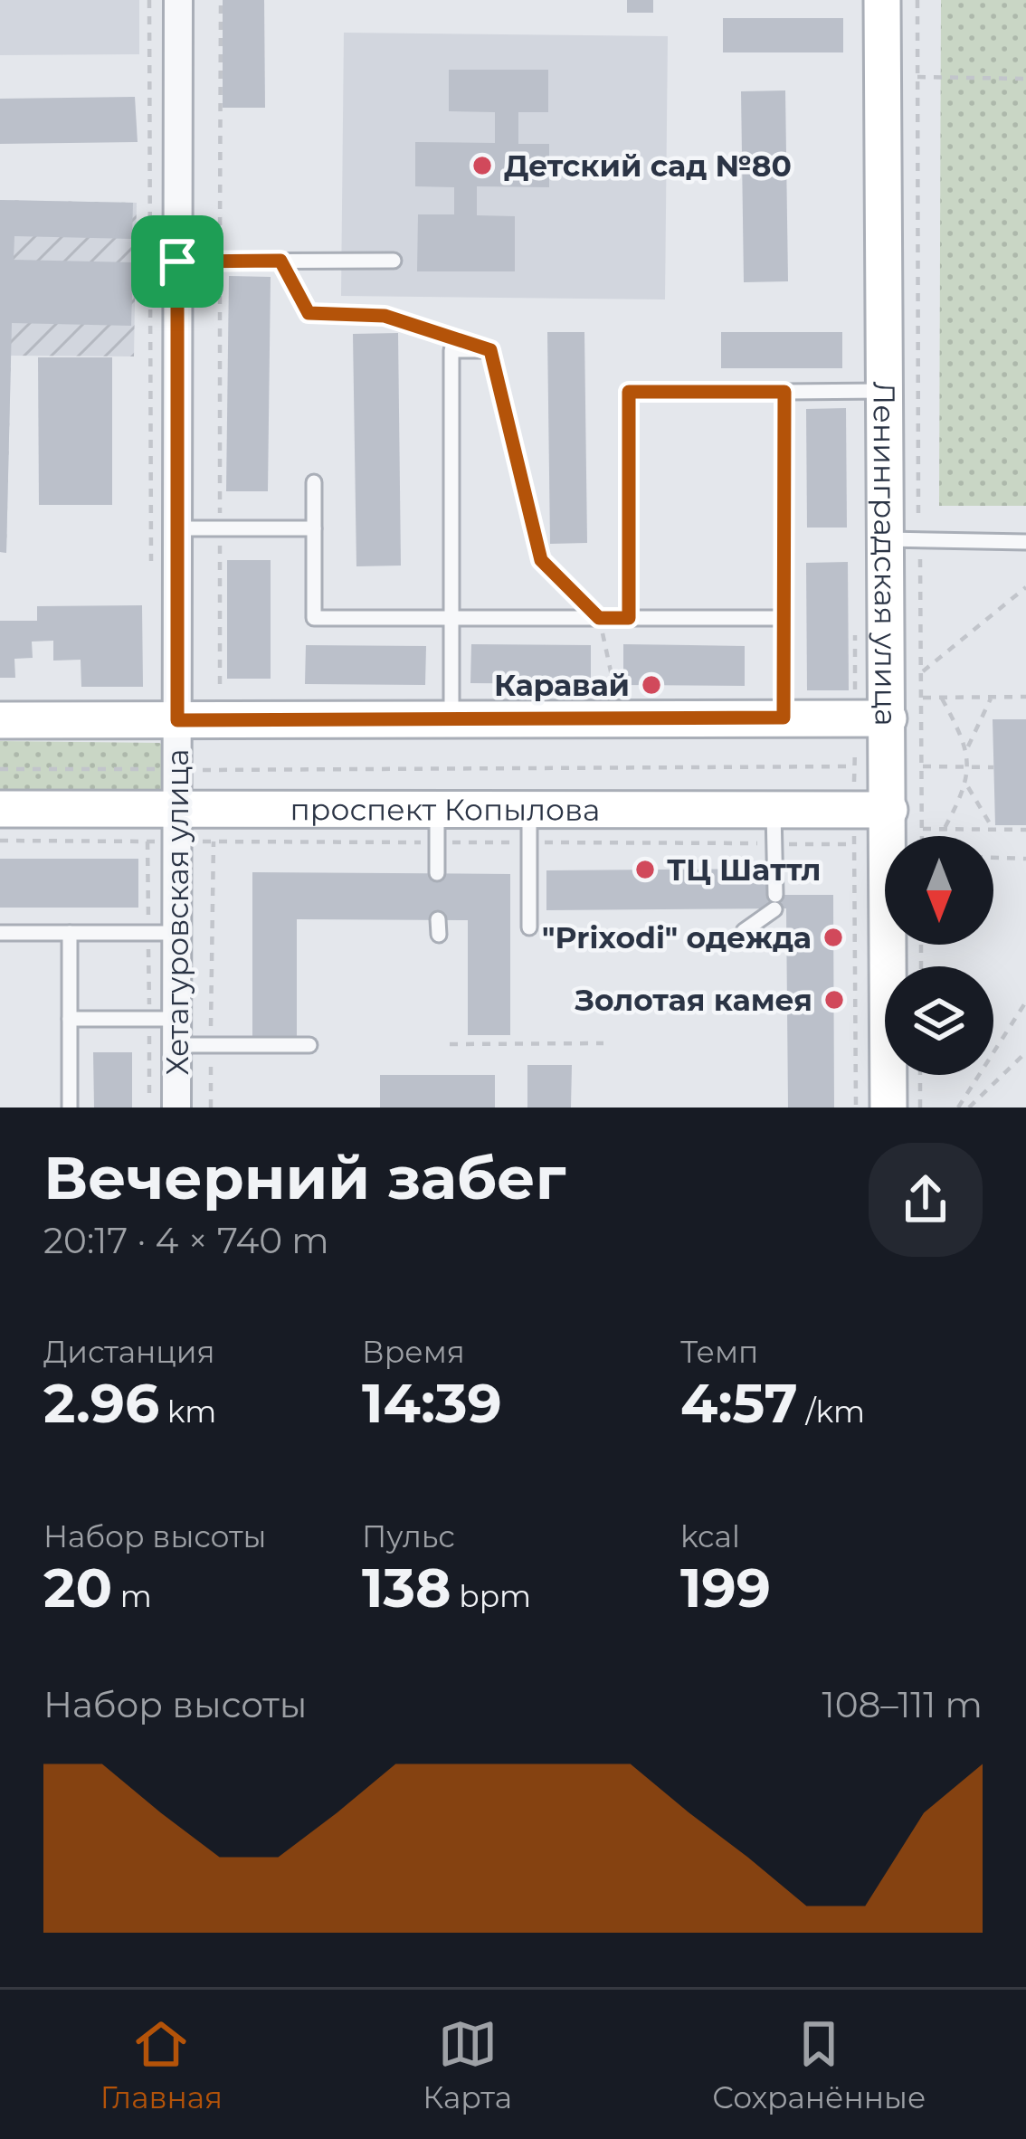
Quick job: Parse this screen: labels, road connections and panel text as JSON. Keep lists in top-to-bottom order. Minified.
{"streets":{"street":["Ленинградская улица","проспект Копылова","Хетагуровская улица"]},"crossings":[["Ленинградская улица","проспект Копылова"],["проспект Копылова","Хетагуровская улица"]],"places":["Детский сад №80","Каравай","ТЦ Шаттл","\"Prixodi\" одежда","Золотая камея"],"north":"bottom","page":{"heading":["Вечерний забег","20:17 · 4 × 740 m"],"stats":[["Дистанция","2.96 km"],["Время","14:39"],["Темп","4:57 /km"],["Набор высоты","20 m"],["Пульс","138 bpm"],["kcal","199"]],"chart":["Набор высоты","108–111 m"],"tabs":["Главная","Карта","Сохранённые"]}}
